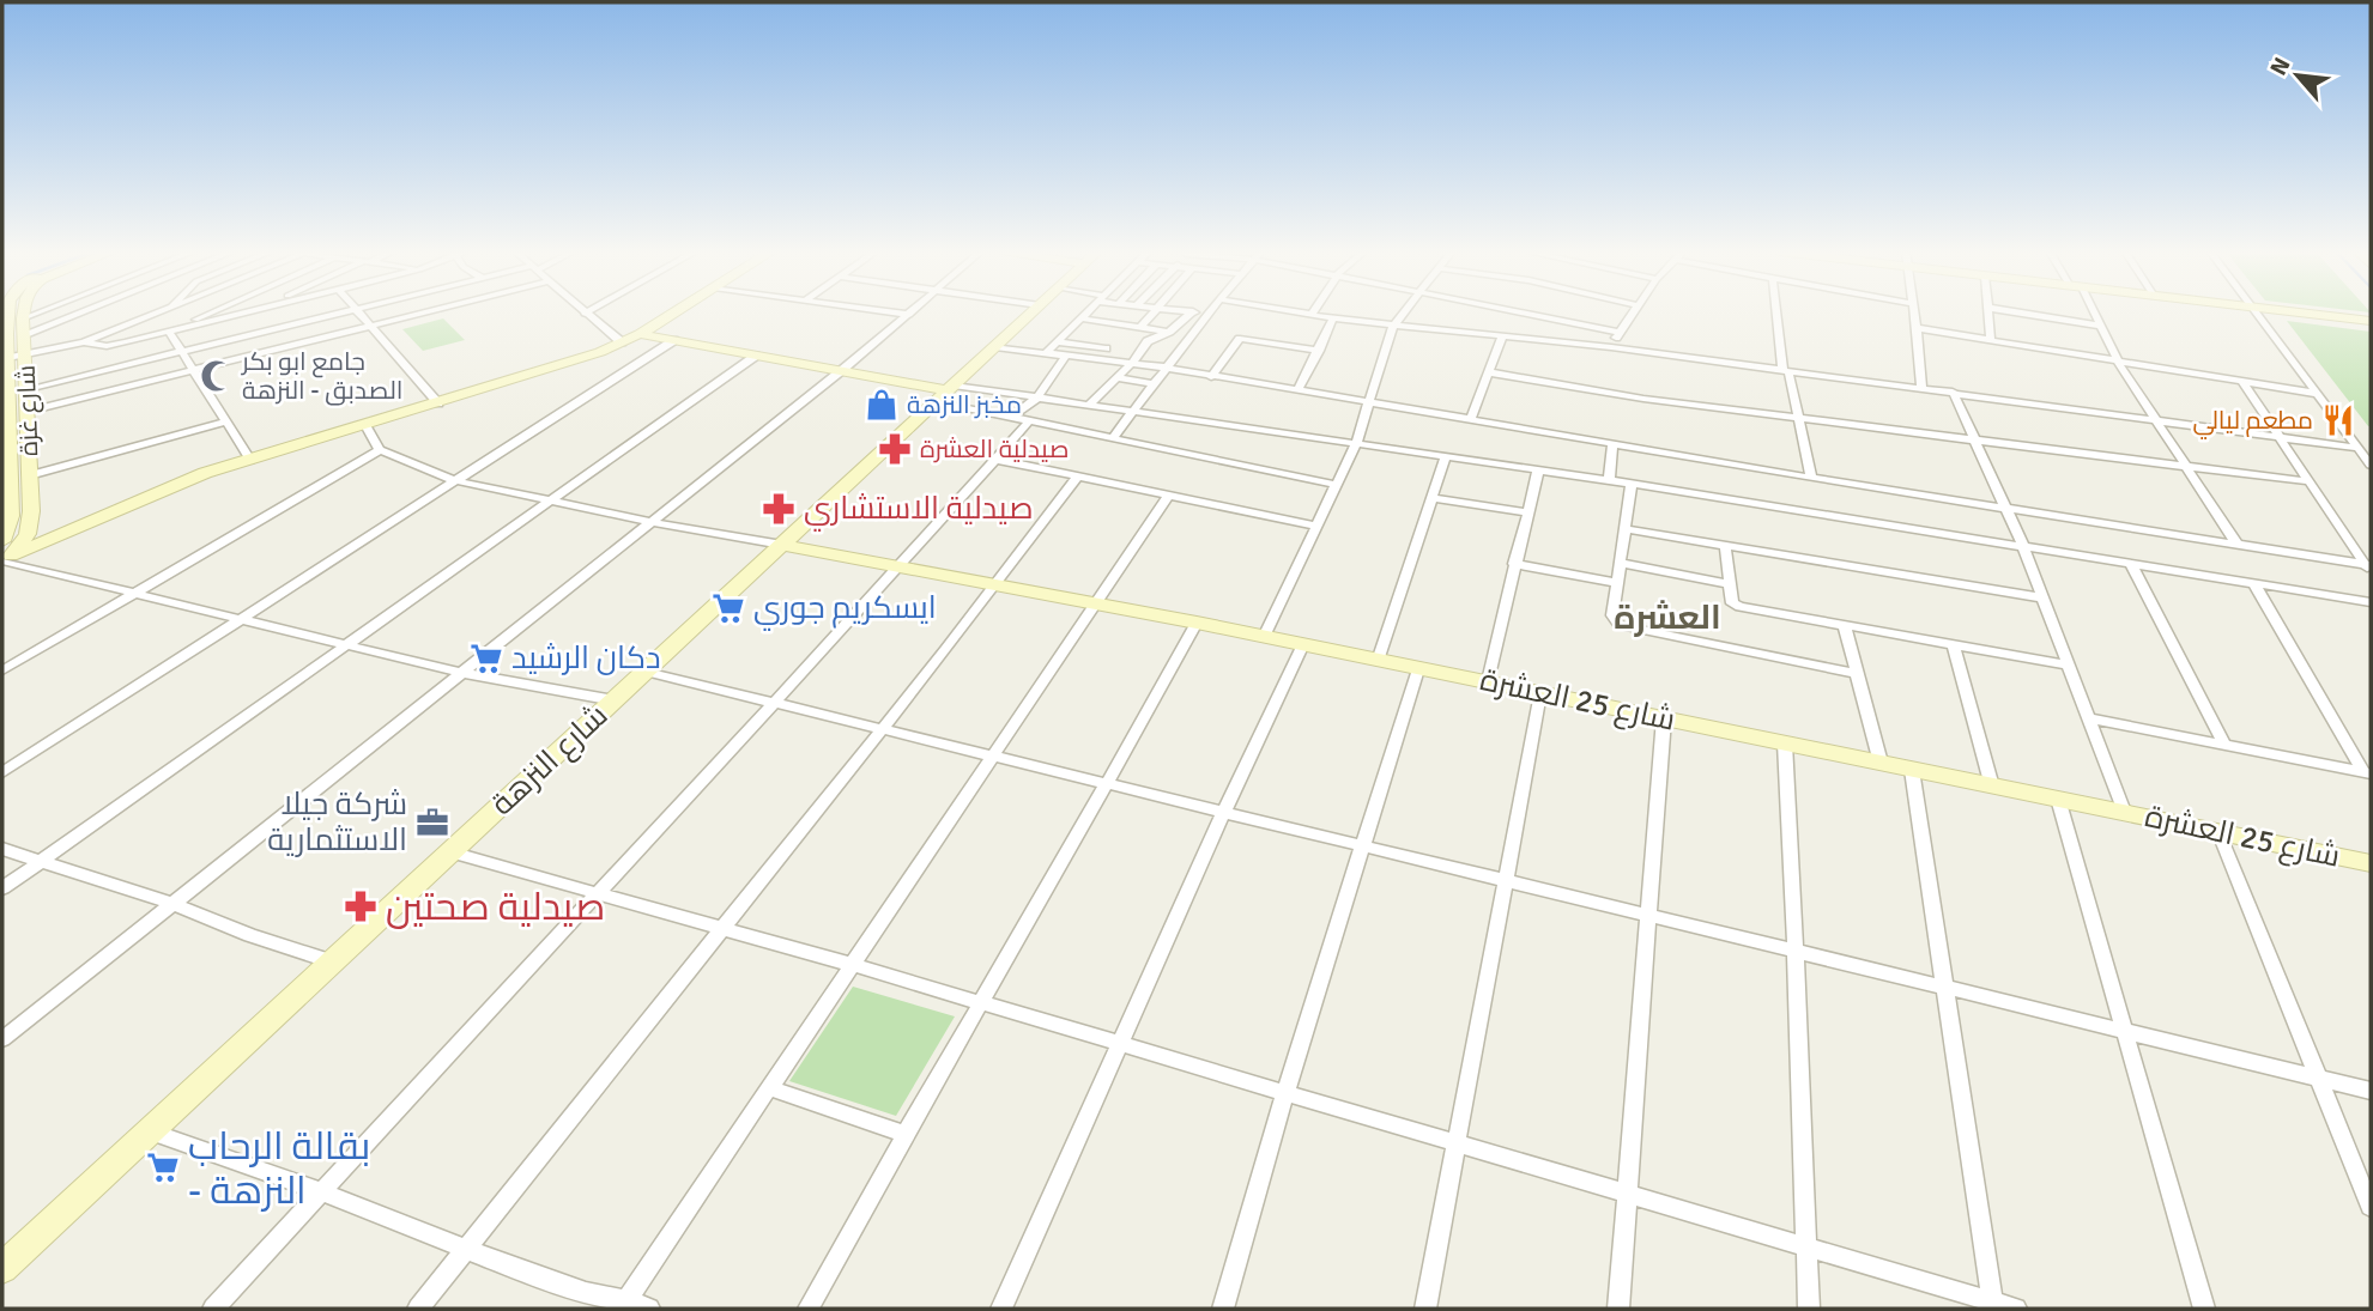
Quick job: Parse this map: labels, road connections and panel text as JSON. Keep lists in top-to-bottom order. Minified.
{"streets":{"street":["شارع غزة","شارع 25 العشرة","شارع النزهة"]},"crossings":[["شارع 25 العشرة","شارع النزهة"]],"districts":["العشرة"],"places":{"mosque":["جامع ابو بكر الصدبق - النزهة"],"shop":["مخبز النزهة"],"restaurant":["مطعم ليالي"],"pharmacy":["صيدلية العشرة","صيدلية الاستشاري","صيدلية صحتين"],"supermarket":["ايسكريم جوري","دكان الرشيد","بقالة الرحاب - النزهة"],"office":["شركة جيلا الاستثمارية"]},"north":"top left"}
